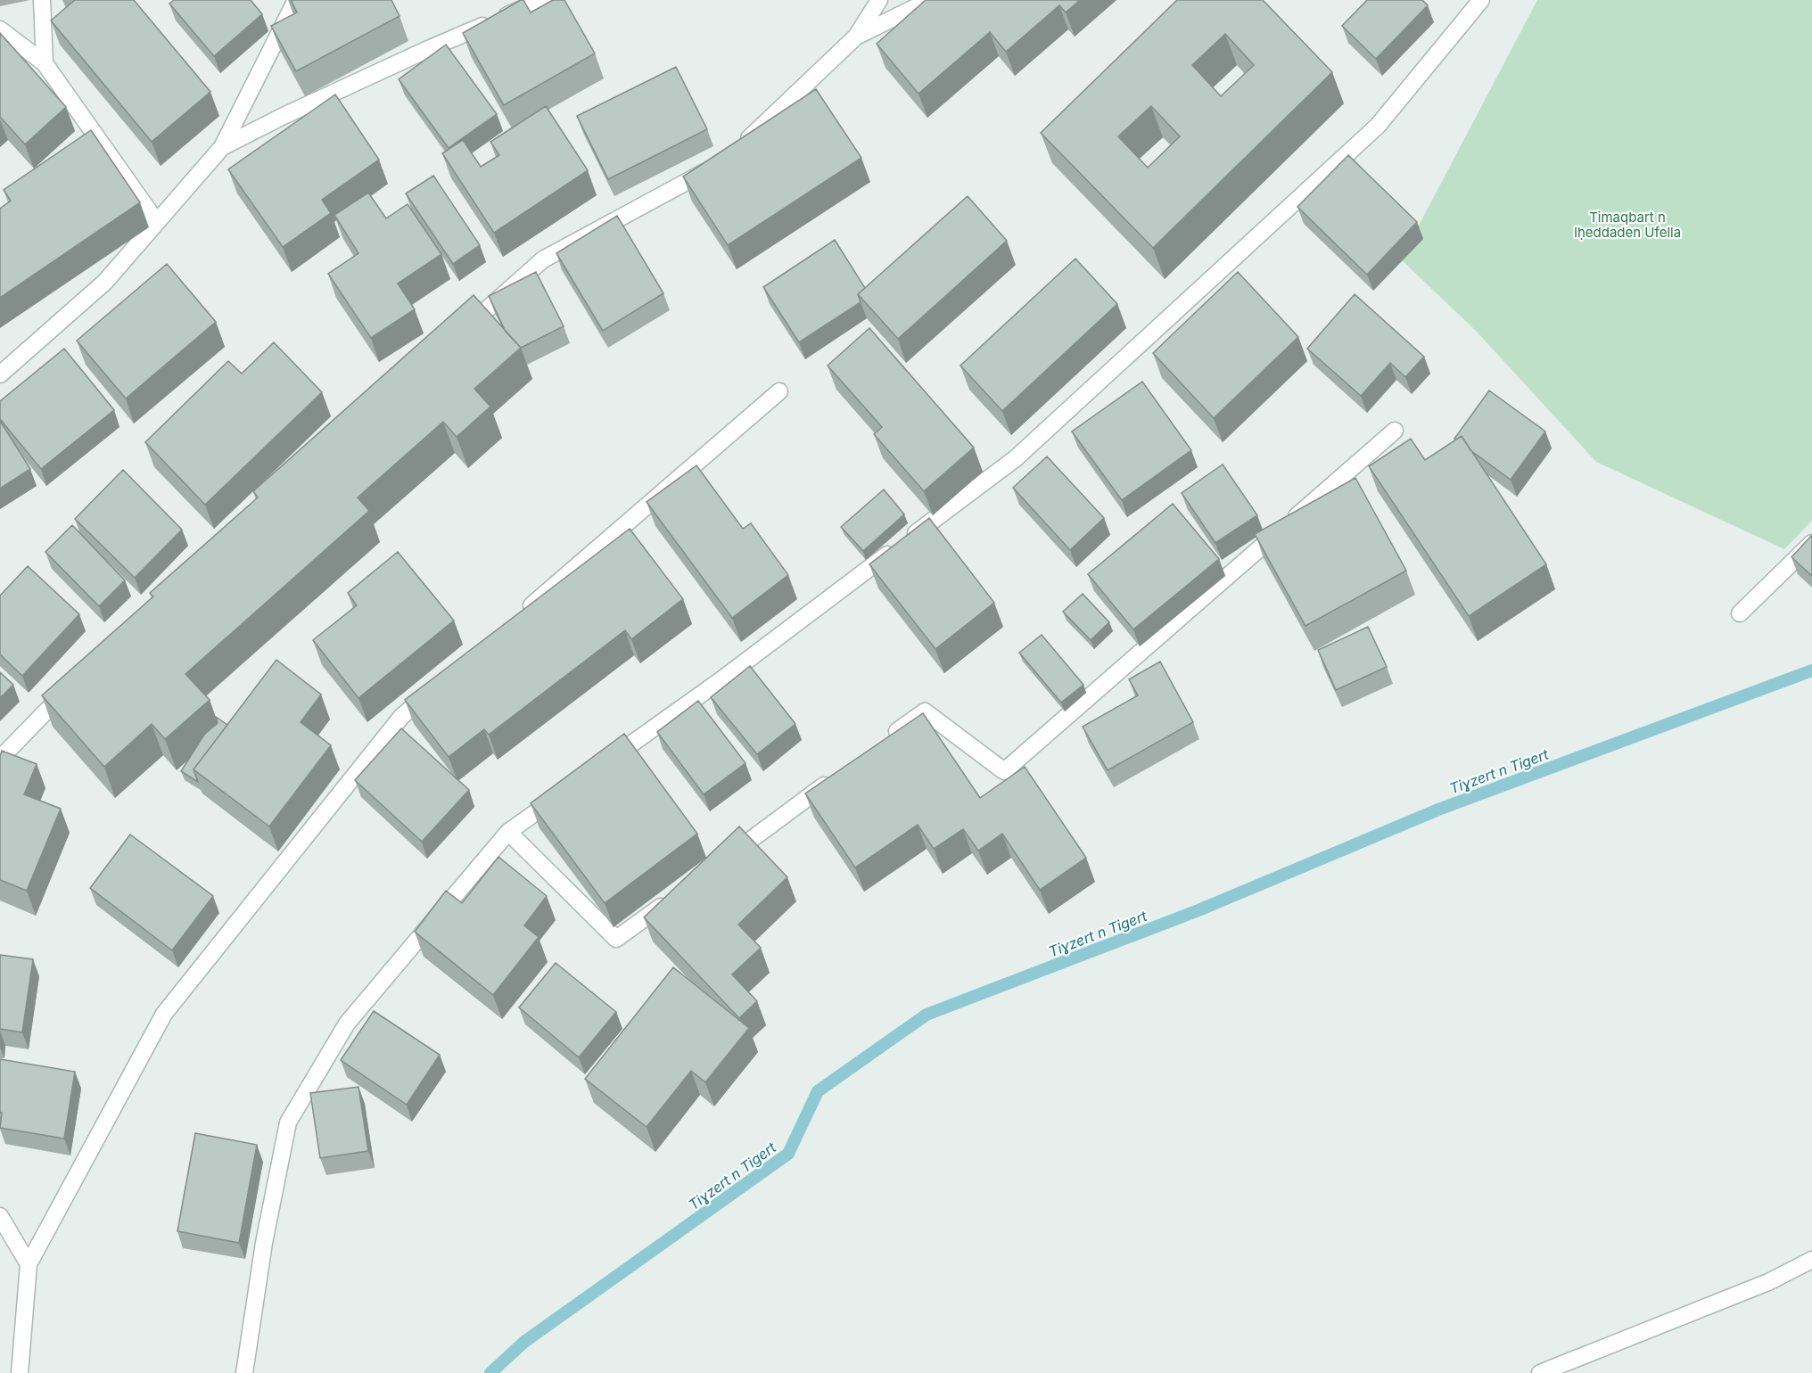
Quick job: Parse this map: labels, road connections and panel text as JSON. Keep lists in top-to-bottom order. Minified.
{"water":["Tiɣzert n Tigert"],"parks":["Timaqbart n Iḥeddaden Ufella"]}
